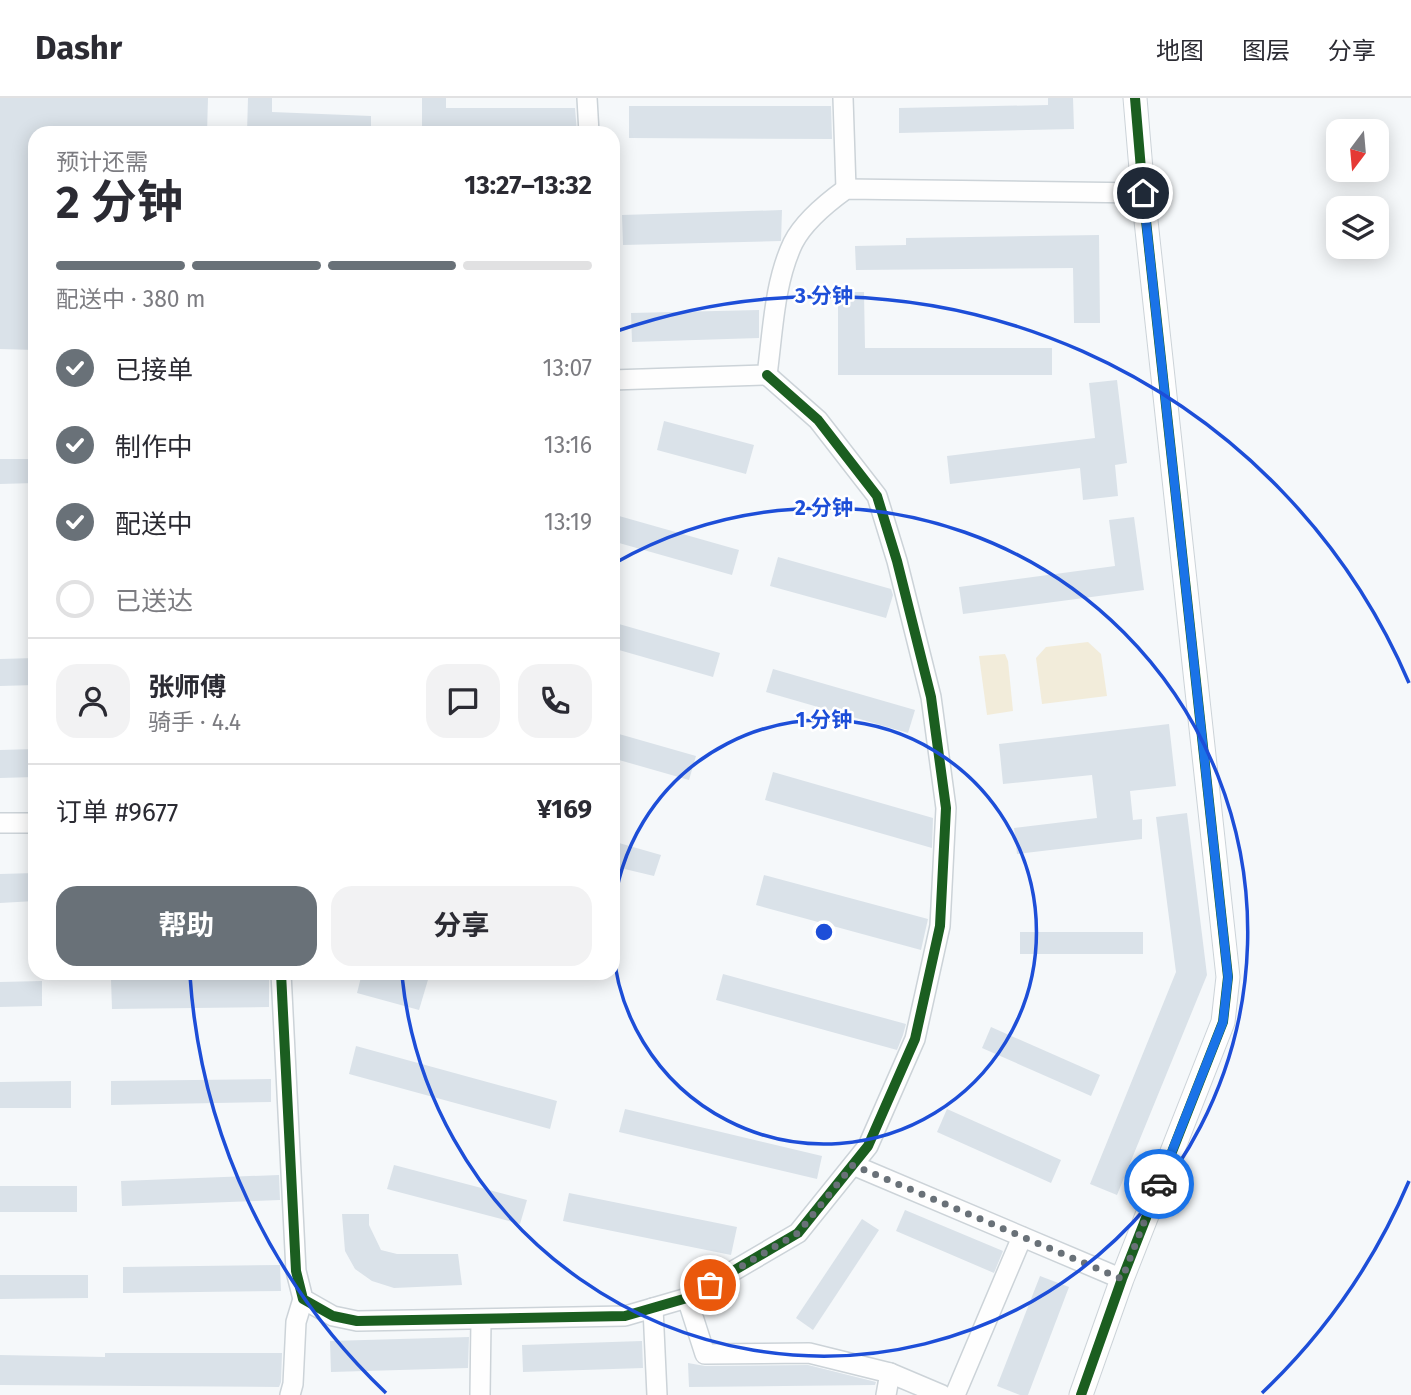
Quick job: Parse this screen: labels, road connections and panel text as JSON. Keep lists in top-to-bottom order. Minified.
{"north":"bottom","page":{"header":"Dashr","nav":["地图","图层","分享"],"heading":["2 分钟","预计还需","13:27–13:32"],"panel":["张师傅","骑手 · 4.4","订单 #9677","¥169"],"bar":"配送中 · 380 m","list":[["已接单","13:07"],["制作中","13:16"],["配送中","13:19"],"已送达"],"buttons":["帮助","分享"]},"rings":["3 分钟","2 分钟","1 分钟"]}
